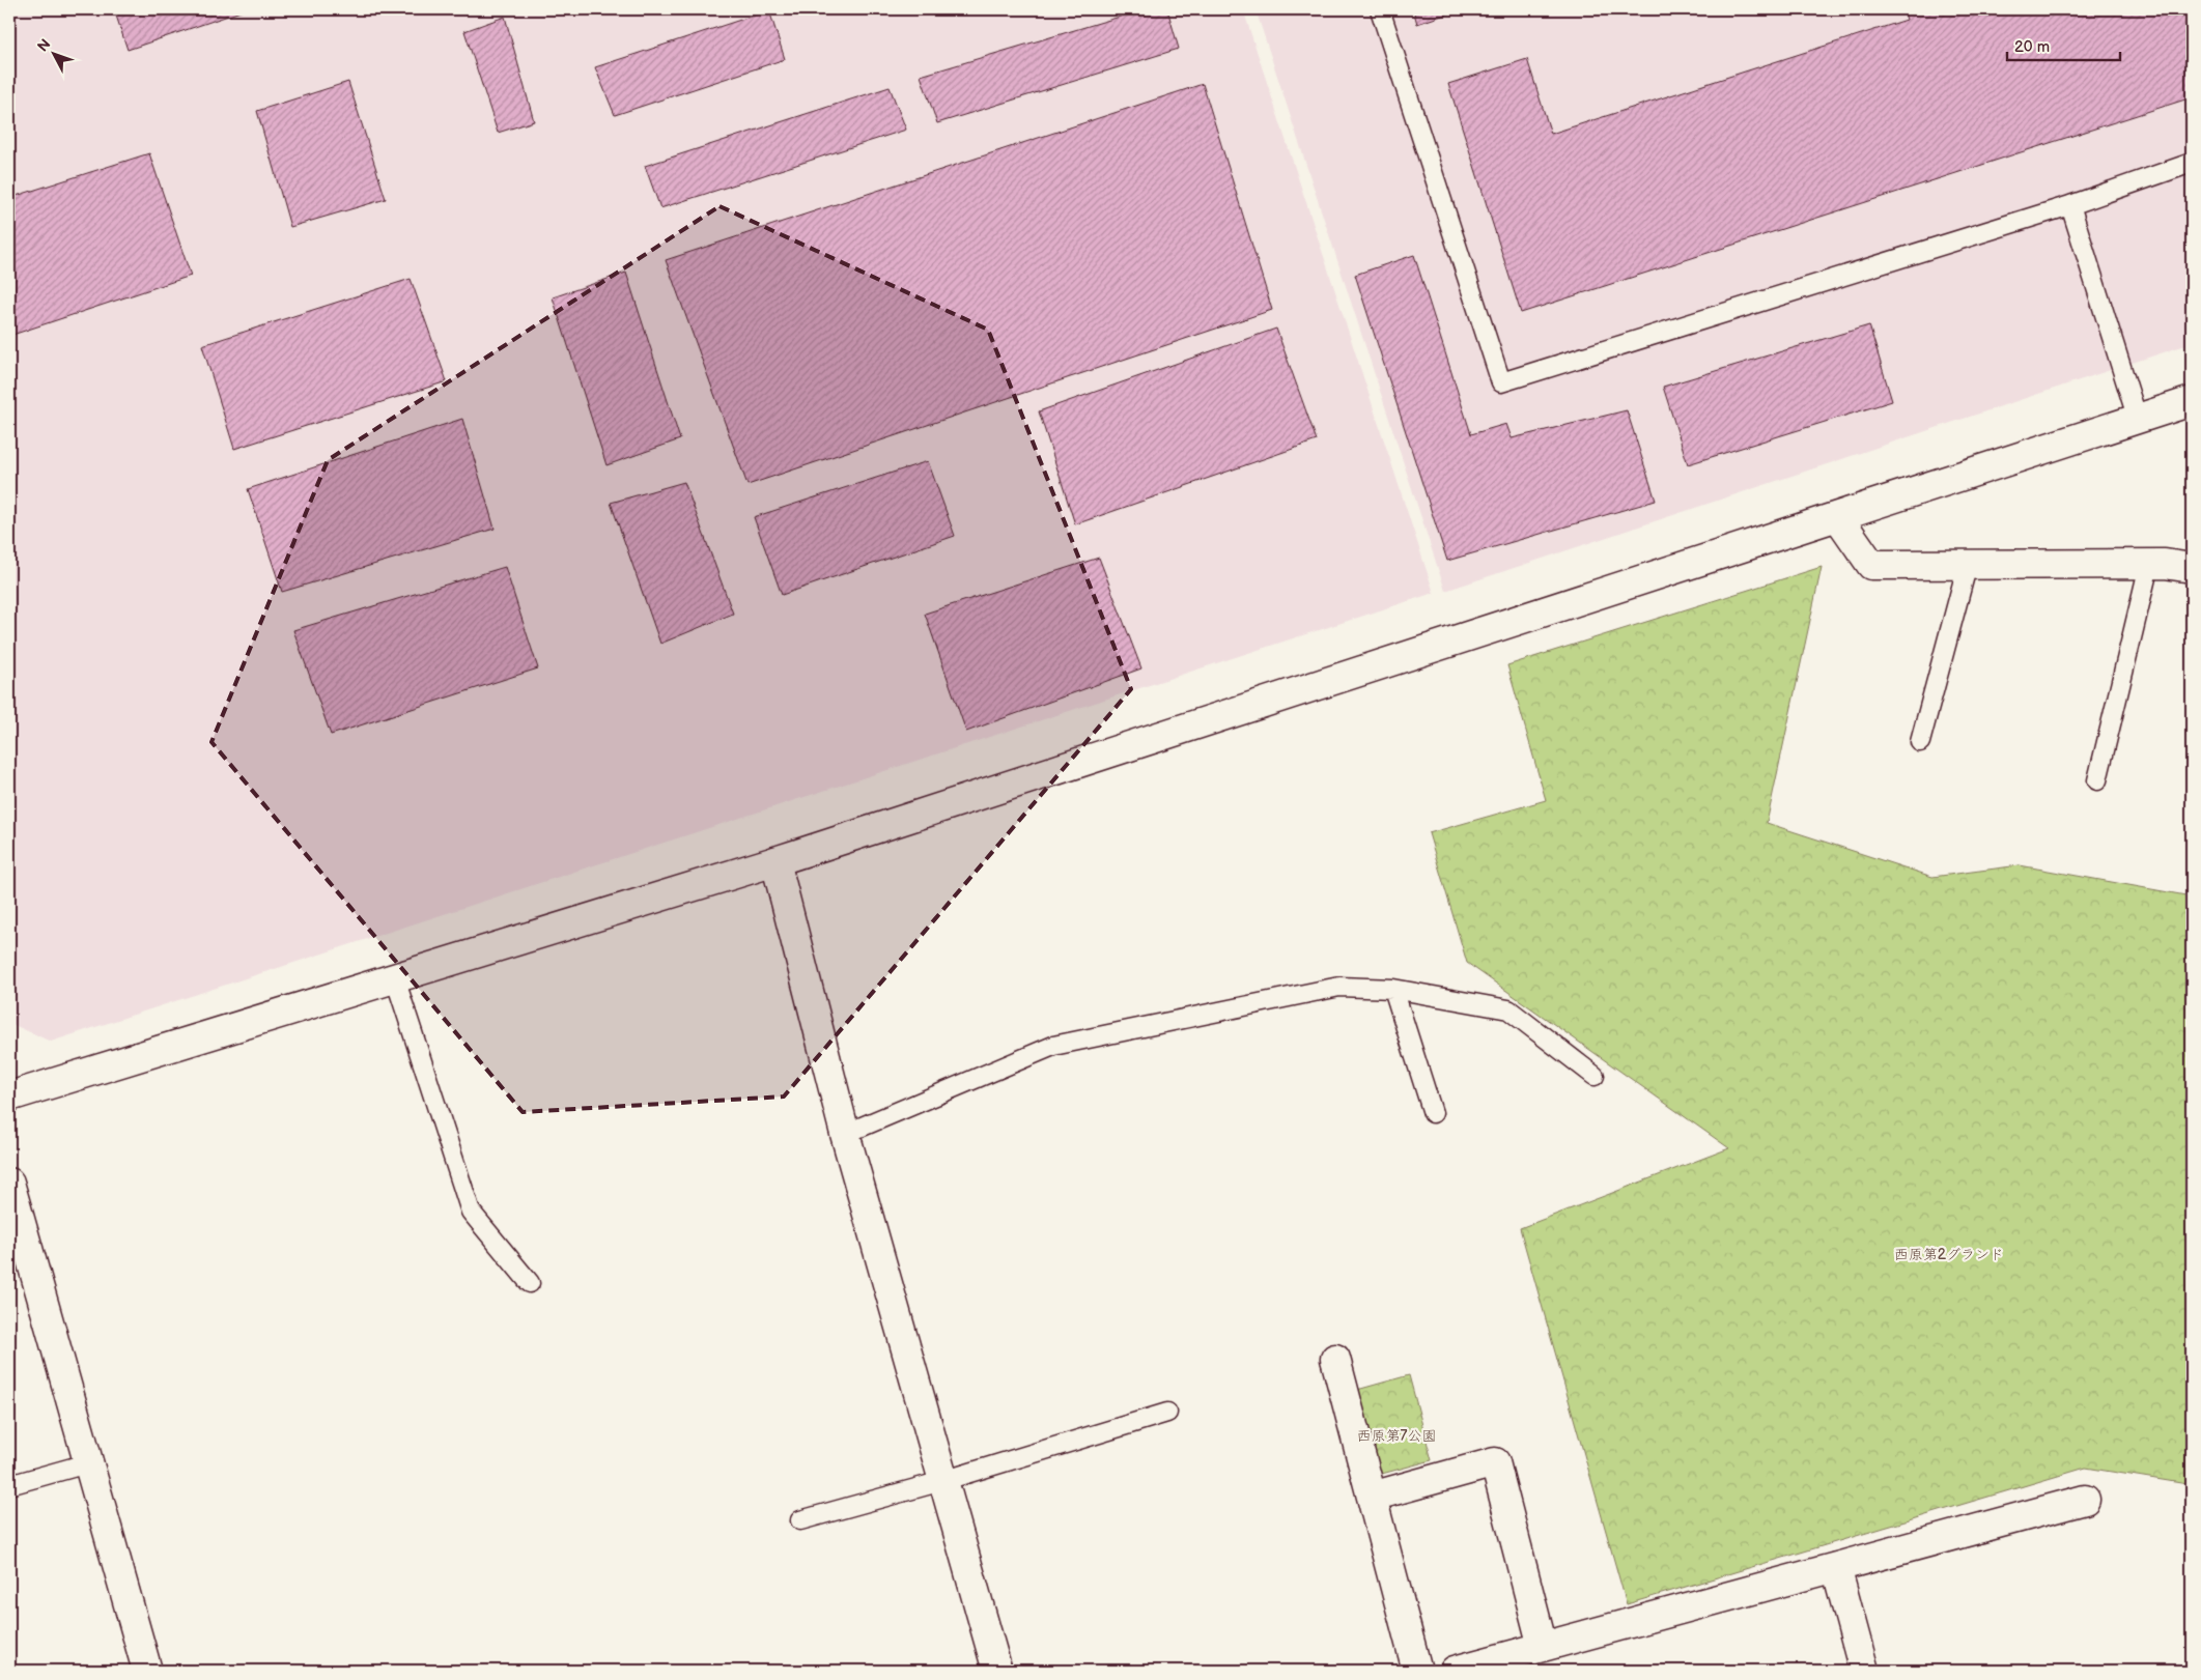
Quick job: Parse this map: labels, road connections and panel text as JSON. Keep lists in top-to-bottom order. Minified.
{"parks":["西原第2グランド","西原第7公園"],"scale_bar":"20 m","north":"top left"}
